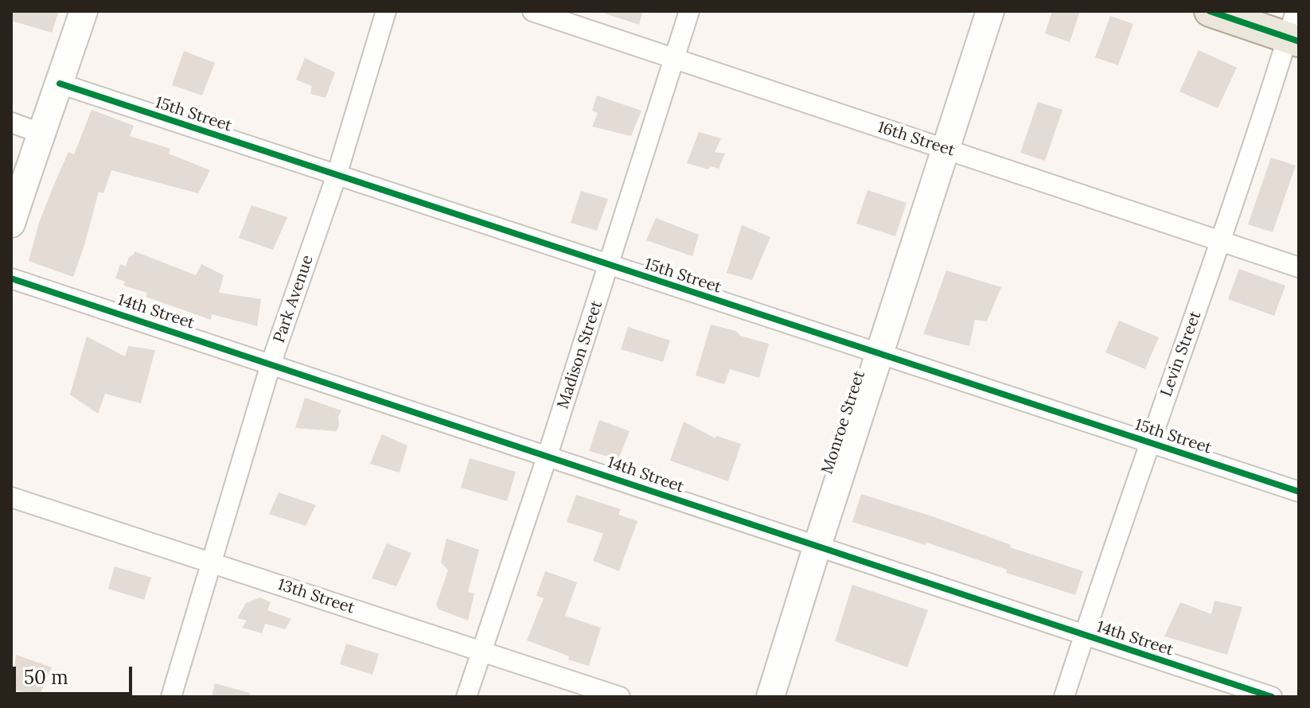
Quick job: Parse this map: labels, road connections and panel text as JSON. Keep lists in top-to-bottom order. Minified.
{"streets":{"main road":["Monroe Street"],"street":["15th Street","16th Street","Park Avenue","14th Street","Levin Street","Madison Street","13th Street"]},"crossings":[["15th Street","Park Avenue"],["15th Street","Levin Street"],["15th Street","Madison Street"],["15th Street","Monroe Street"],["16th Street","Levin Street"],["16th Street","Madison Street"],["16th Street","Monroe Street"],["Park Avenue","14th Street"],["Park Avenue","13th Street"],["14th Street","Levin Street"],["14th Street","Madison Street"],["14th Street","Monroe Street"],["Madison Street","13th Street"]],"scale_bar":"50 m"}
